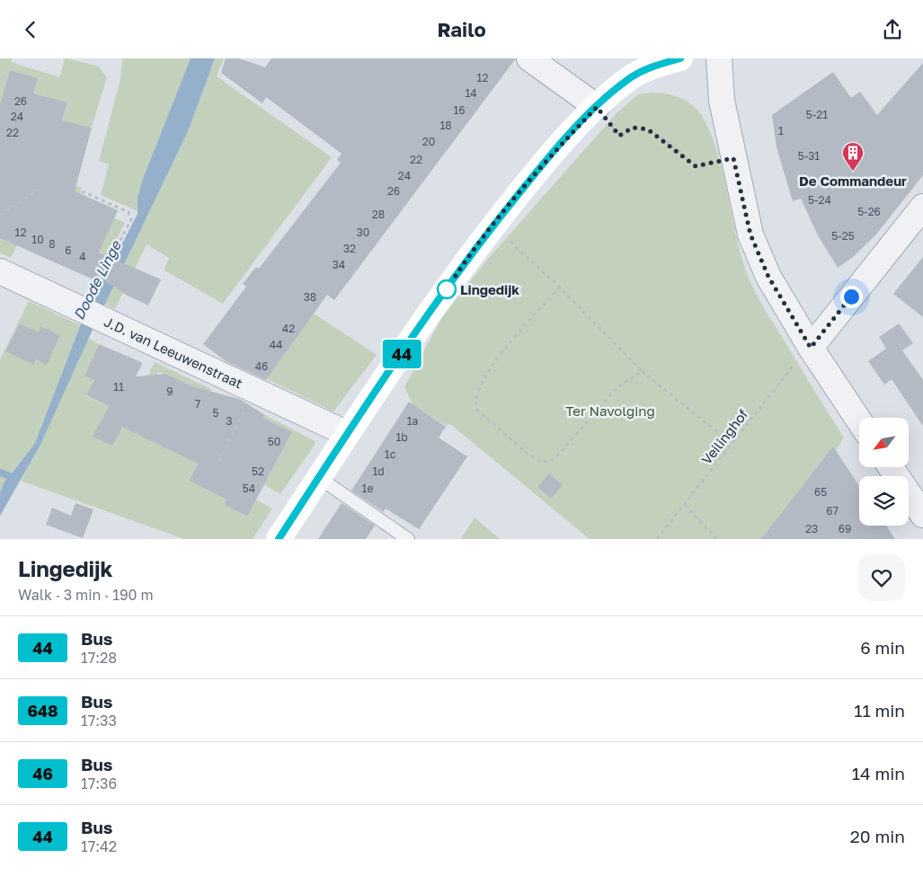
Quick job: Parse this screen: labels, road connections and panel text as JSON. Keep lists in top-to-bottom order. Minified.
{"streets":{"street":["J.D. van Leeuwenstraat"],"path":["Veilinghof"]},"water":["Doode Linge"],"parks":["Ter Navolging"],"places":{"building":["De Commandeur"],"other":["Lingedijk"]},"lines":["bus line 44"],"house_numbers":["12","14","26","16","5-21","24","18","1","22","20","5-31","22","24","26","5-24","5-26","28","12","30","5-25","10","8","32","6","4","34","38","42","44","46","11","9","7","5","3","1a","1b","50","1c","52","1d","54","1e","65","67","23","69"],"north":"bottom left","page":{"header":"Railo","on_map":"44","heading":["Lingedijk","Walk · 3 min · 190 m"],"list":[{"mark":"44","name":"Bus","note":"17:28","value":"6 min"},{"mark":"648","name":"Bus","note":"17:33","value":"11 min"},{"mark":"46","name":"Bus","note":"17:36","value":"14 min"},{"mark":"44","name":"Bus","note":"17:42","value":"20 min"}]}}
